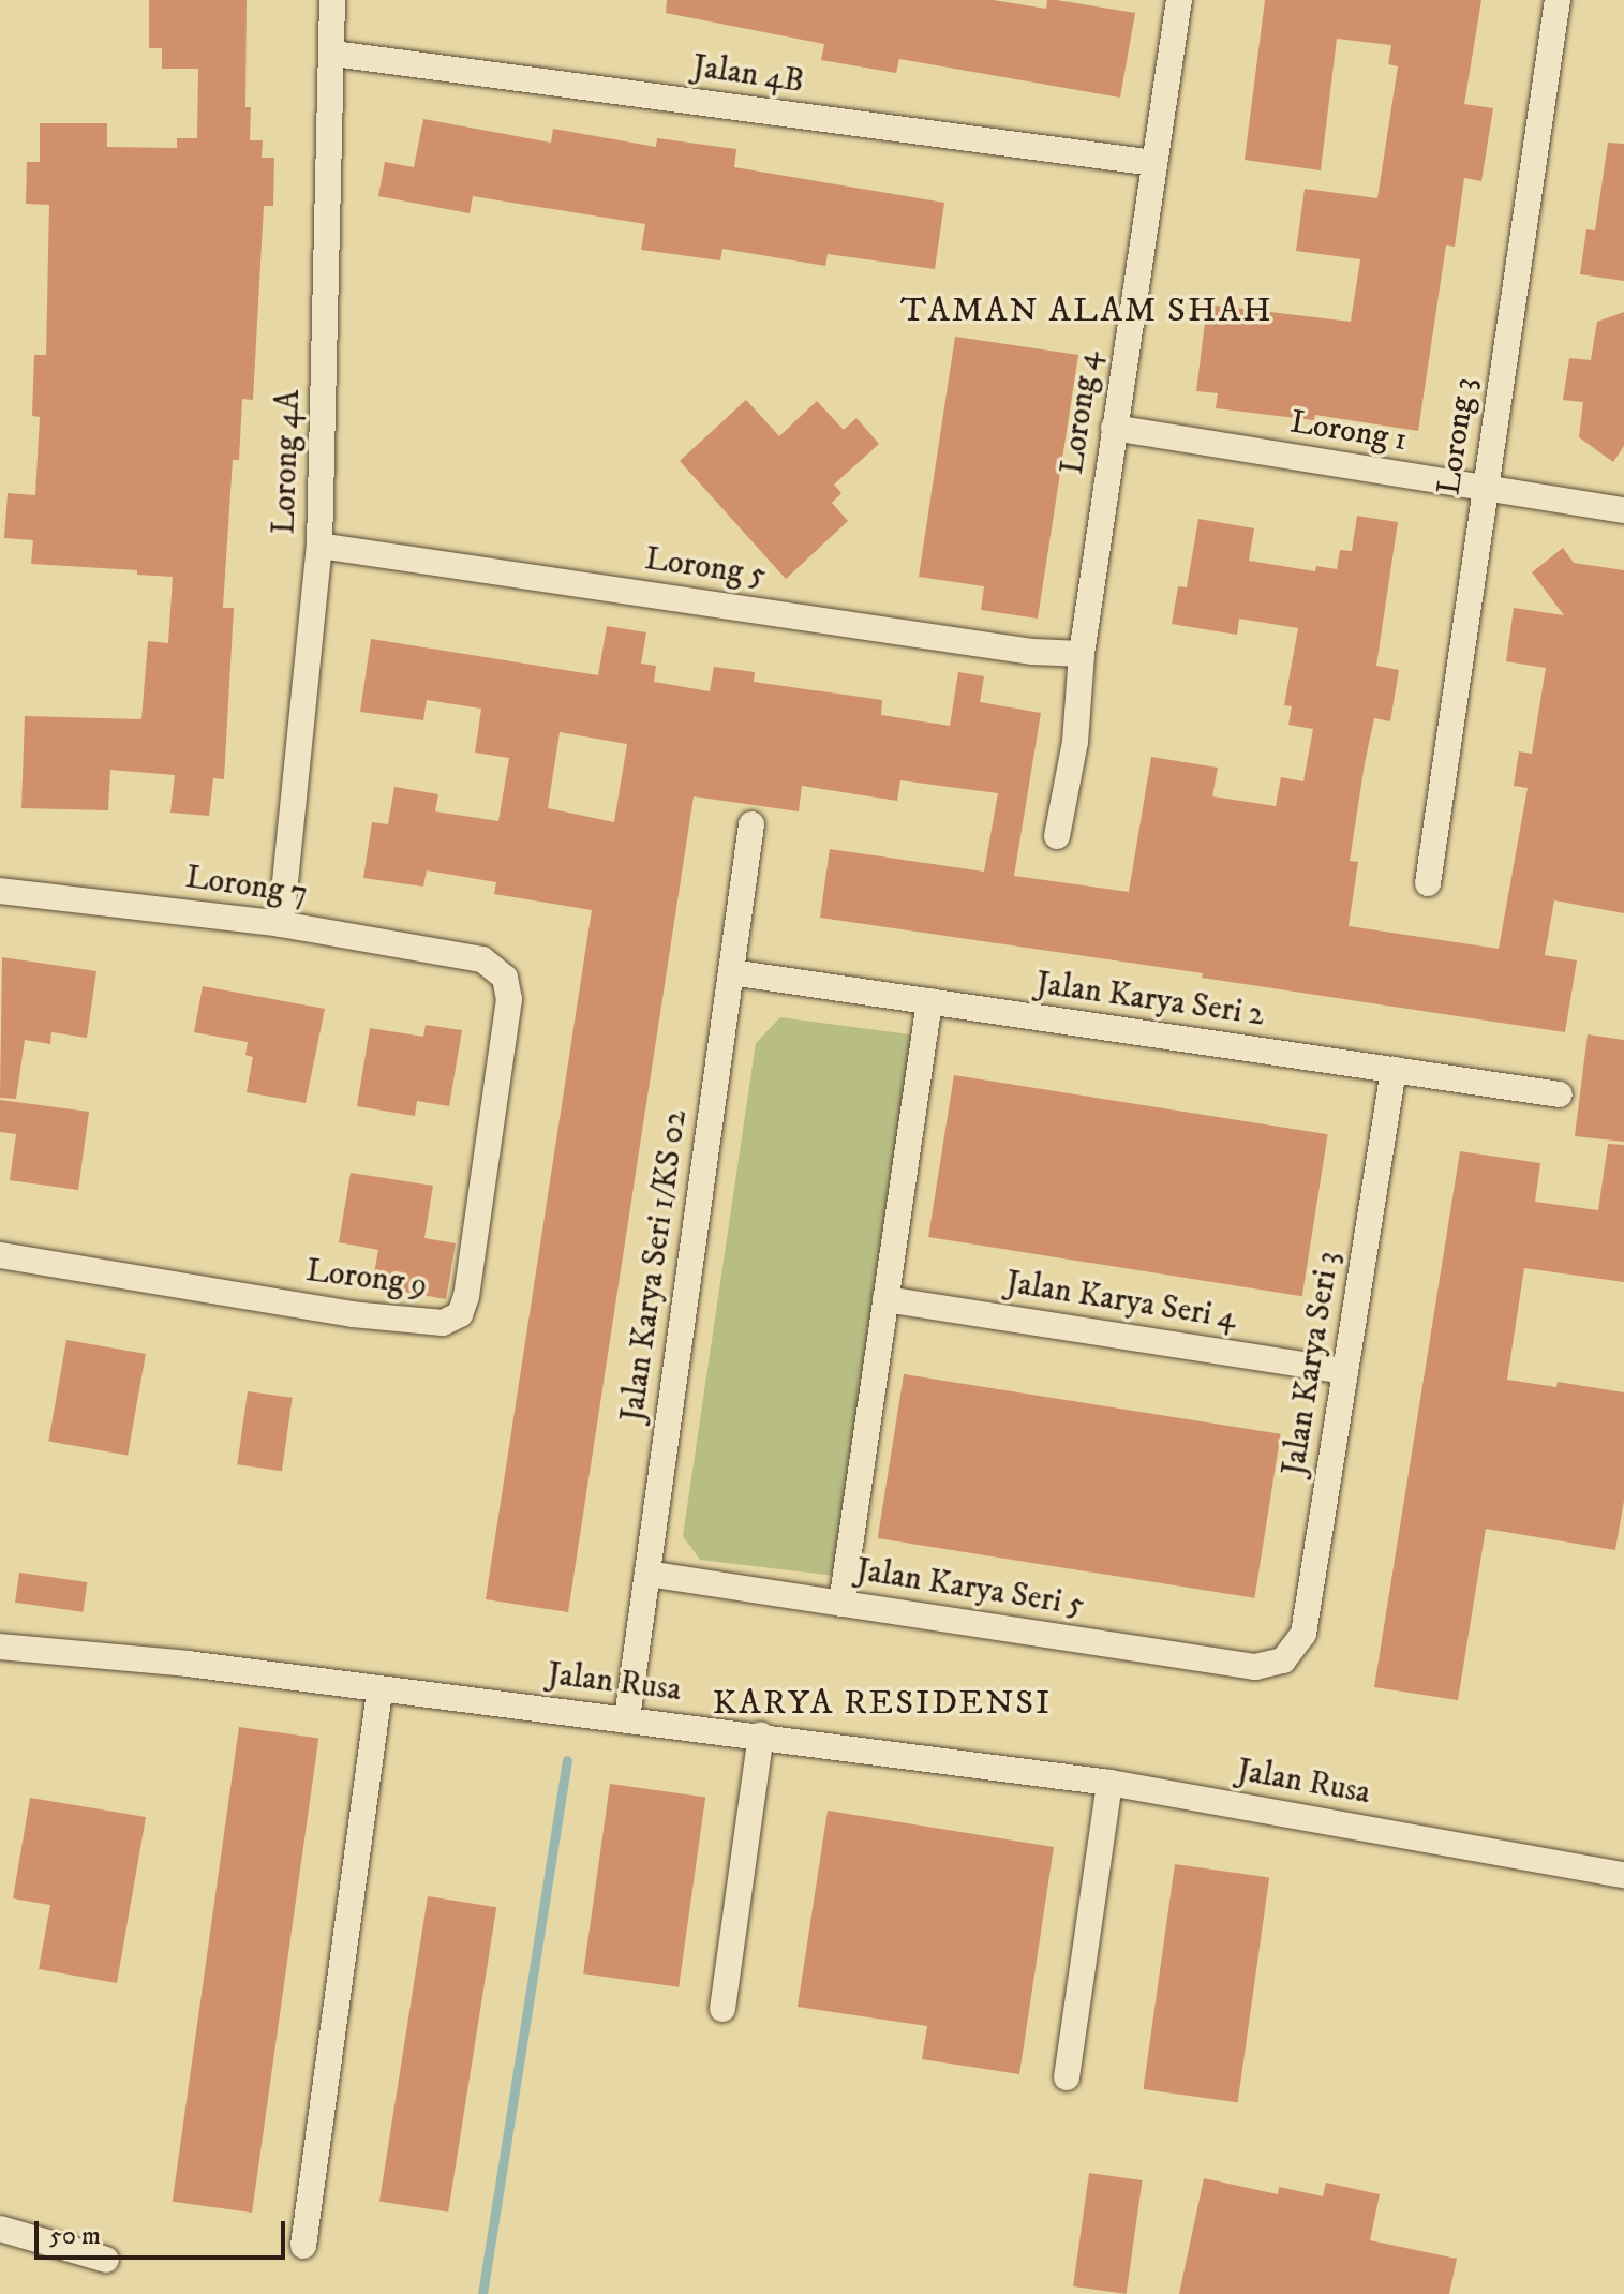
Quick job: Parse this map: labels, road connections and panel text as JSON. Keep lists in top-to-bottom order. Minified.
{"streets":{"street":["Jalan 4B","Lorong 4","Lorong 1","Lorong 3","Lorong 4A","Lorong 5","Lorong 7","Jalan Karya Seri 2","Jalan Karya Seri 1/KS 02","Lorong 9","Jalan Karya Seri 4","Jalan Karya Seri 3","Jalan Karya Seri 5","Jalan Rusa"]},"crossings":[["Jalan 4B","Lorong 4"],["Jalan 4B","Lorong 4A"],["Lorong 4","Lorong 1"],["Lorong 4","Lorong 5"],["Lorong 1","Lorong 3"],["Lorong 4A","Lorong 5"],["Lorong 4A","Lorong 7"],["Lorong 7","Lorong 9"],["Jalan Karya Seri 2","Jalan Karya Seri 1/KS 02"],["Jalan Karya Seri 2","Jalan Karya Seri 3"],["Jalan Karya Seri 1/KS 02","Jalan Karya Seri 5"],["Jalan Karya Seri 1/KS 02","Jalan Rusa"],["Jalan Karya Seri 4","Jalan Karya Seri 3"],["Jalan Karya Seri 3","Jalan Karya Seri 5"]],"districts":["TAMAN ALAM SHAH","KARYA RESIDENSI"],"scale_bar":"50 m"}
